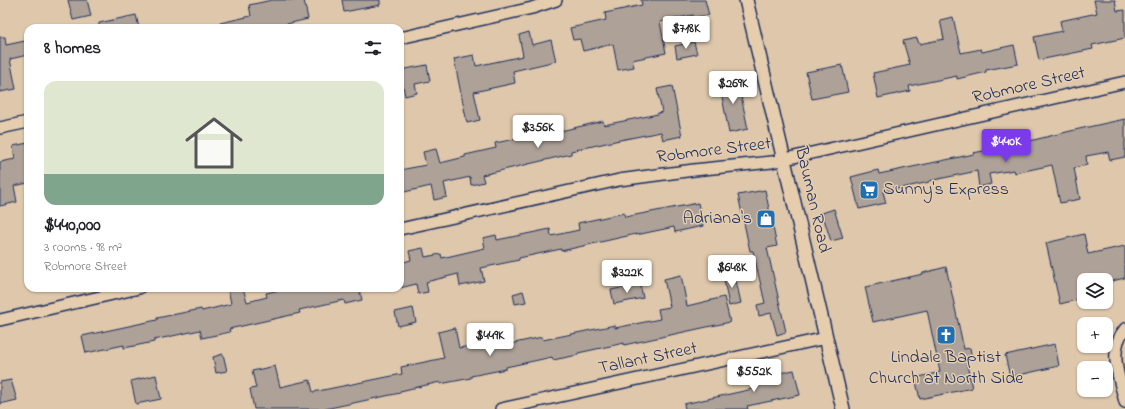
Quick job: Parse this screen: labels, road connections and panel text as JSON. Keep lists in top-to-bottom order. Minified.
{"streets":{"street":["Robmore Street","Bauman Road","Tallant Street"]},"crossings":[["Robmore Street","Bauman Road"],["Bauman Road","Tallant Street"]],"places":{"supermarket":["Sunny's Express"],"shop":["Adriana's"],"church":["Lindale Baptist Church at North Side"]},"page":{"price":["$718K","$269K","$356K","$440K","$648K","$322K","$449K","$552K"],"heading":"8 homes","list":[{"name":"$440,000","note":"3 rooms · 98 m² · Robmore Street"}],"map_buttons":["+","−"]}}
